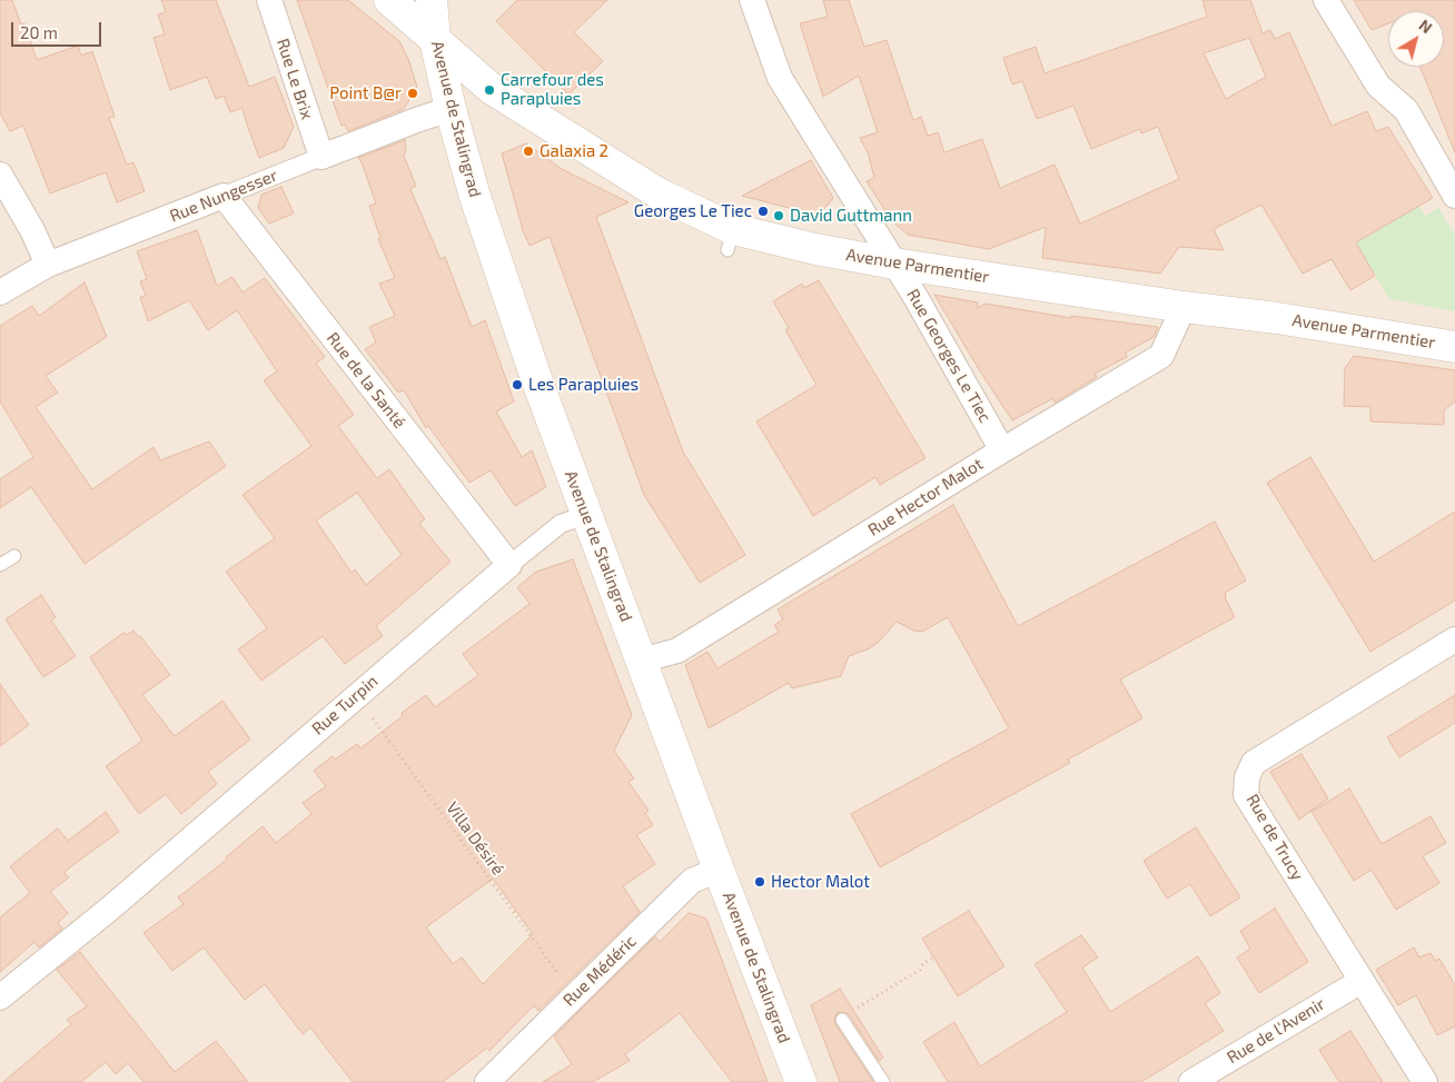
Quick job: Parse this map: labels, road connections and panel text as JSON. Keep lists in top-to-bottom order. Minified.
{"streets":{"main road":["Avenue de Stalingrad","Avenue Parmentier"],"street":["Rue Le Brix","Rue Nungesser","Rue Georges Le Tiec","Rue de la Santé","Rue Hector Malot","Rue Turpin","Rue de Trucy","Rue Médéric","Rue de l'Avenir"],"path":["Villa Désiré"]},"crossings":[["Rue Le Brix","Rue Nungesser"],["Avenue de Stalingrad","Rue Nungesser"],["Avenue de Stalingrad","Avenue Parmentier"],["Avenue de Stalingrad","Rue Hector Malot"],["Avenue de Stalingrad","Rue Turpin"],["Avenue de Stalingrad","Rue Médéric"],["Rue Nungesser","Rue de la Santé"],["Avenue Parmentier","Rue Georges Le Tiec"],["Avenue Parmentier","Rue Hector Malot"],["Rue Georges Le Tiec","Rue Hector Malot"],["Rue de la Santé","Rue Turpin"],["Rue Turpin","Villa Désiré"],["Rue de Trucy","Rue de l'Avenir"],["Villa Désiré","Rue Médéric"]],"places":["Carrefour des Parapluies","Point B@r","Galaxia 2","Georges Le Tiec","David Guttmann","Les Parapluies","Hector Malot"],"scale_bar":"20 m","north":"top right"}
